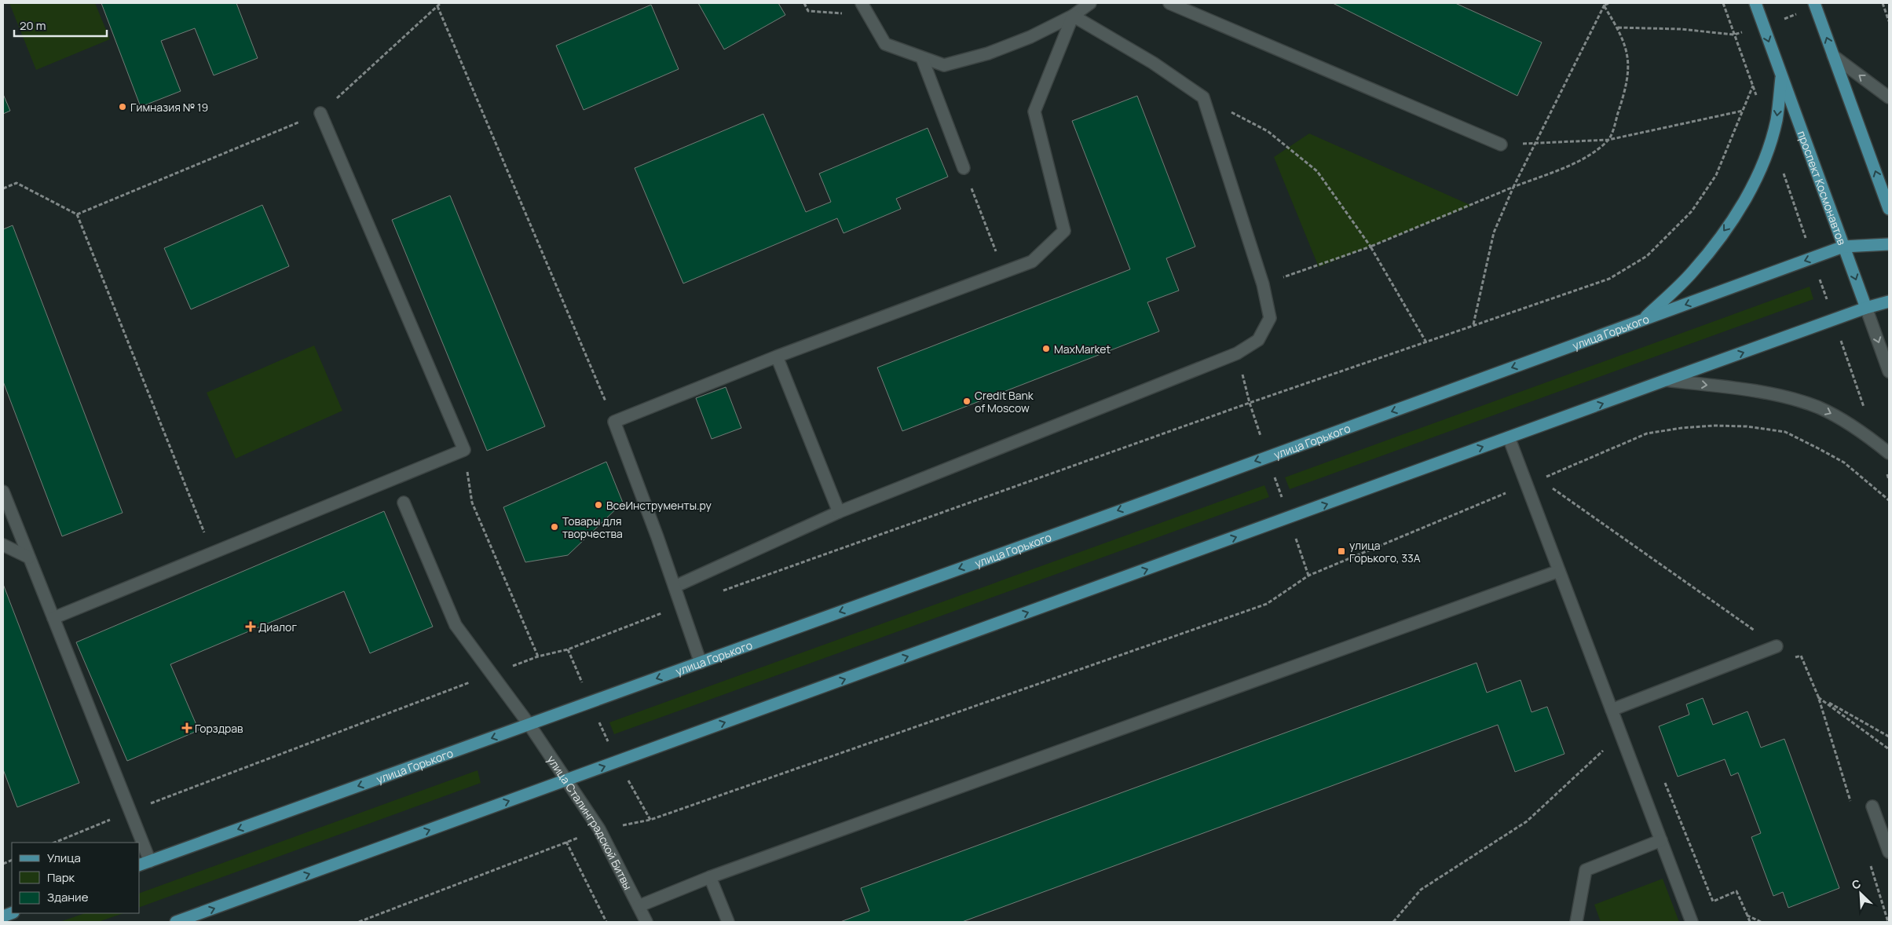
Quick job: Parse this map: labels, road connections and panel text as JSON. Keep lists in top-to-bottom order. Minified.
{"streets":{"main road":["проспект Космонавтов","улица Горького"],"street":["улица Сталинградской Битвы"]},"crossings":[["проспект Космонавтов","улица Горького"],["улица Горького","улица Сталинградской Битвы"]],"one_way":["проспект Космонавтов"],"places":{"other":["Гимназия № 19","MaxMarket","Credit Bank of Moscow","ВсеИнструменты.ру","Товары для творчества"],"transit":["улица Горького, 33А"],"health":["Диалог","Горздрав"]},"legend":["Улица","Парк","Здание"],"scale_bar":"20 m","north":"top left"}
